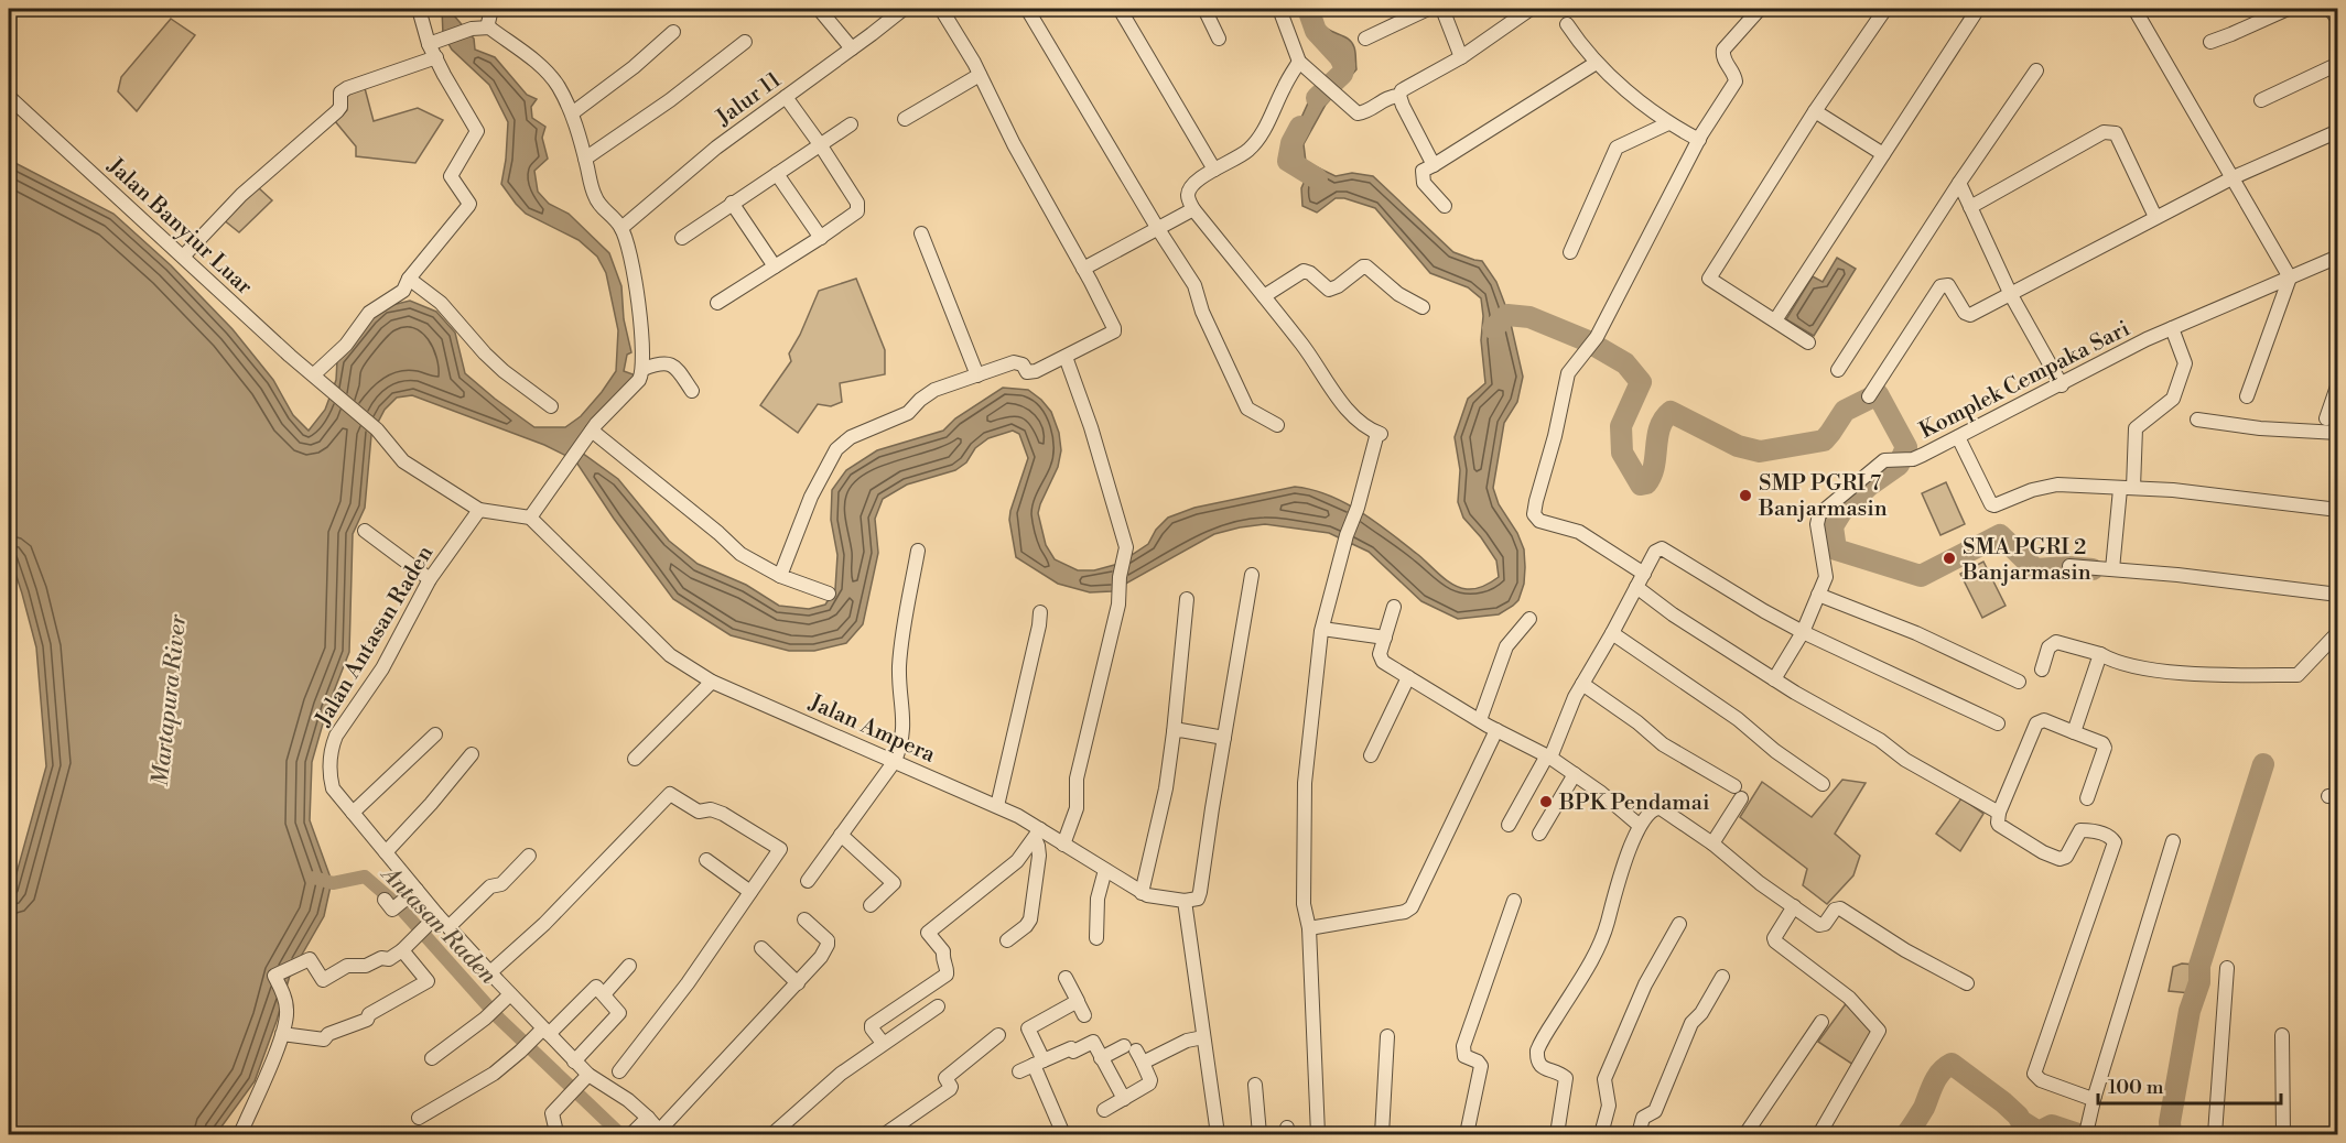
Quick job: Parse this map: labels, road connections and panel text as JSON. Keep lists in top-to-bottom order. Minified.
{"streets":{"street":["Jalur 11","Jalan Banyiur Luar","Komplek Cempaka Sari","Jalan Antasan Raden","Jalan Ampera"]},"crossings":[["Jalan Banyiur Luar","Jalan Antasan Raden"]],"water":["Martapura River","Antasan Raden"],"places":["SMP PGRI 7 Banjarmasin","SMA PGRI 2 Banjarmasin","BPK Pendamai"],"scale_bar":"100 m"}
